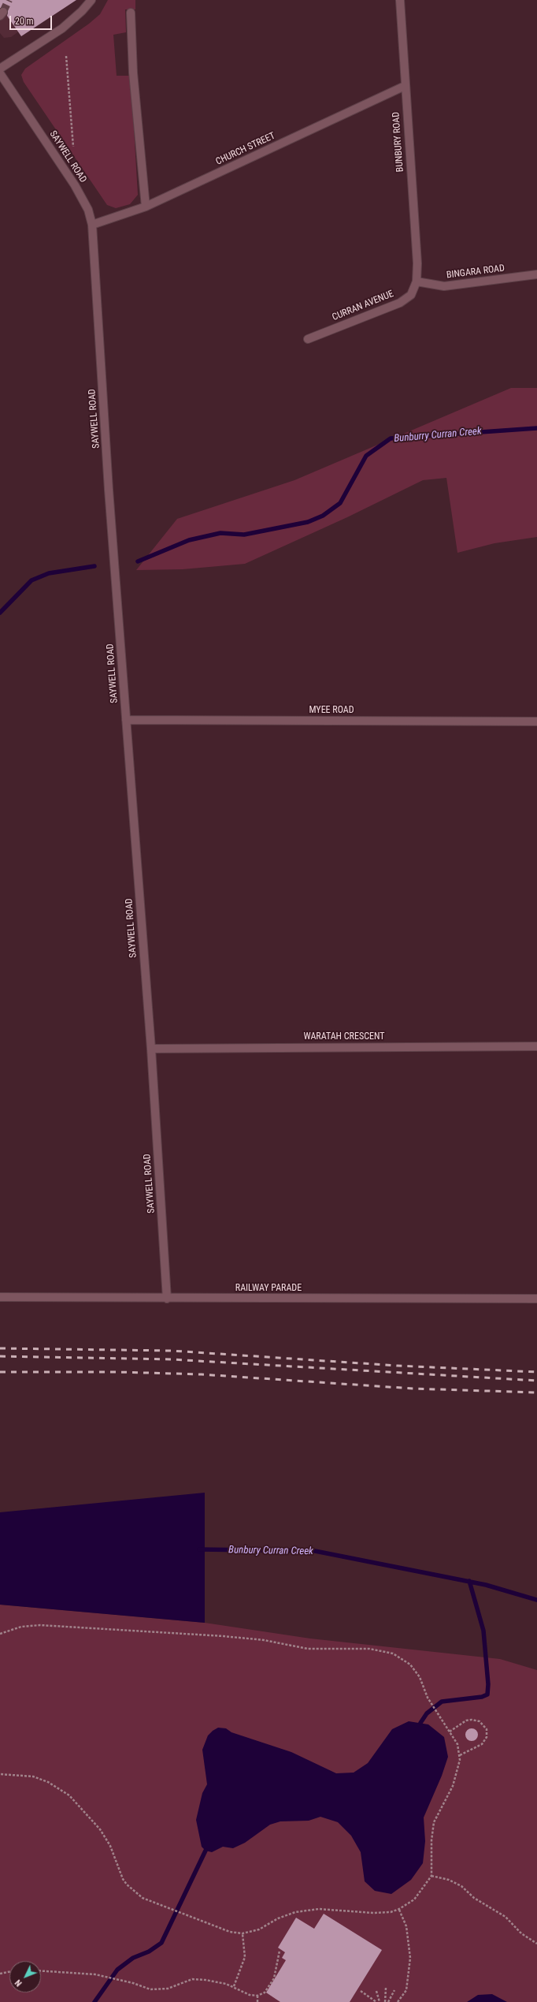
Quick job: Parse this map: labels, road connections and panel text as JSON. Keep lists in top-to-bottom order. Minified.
{"streets":{"street":["BUNBURY ROAD","CHURCH STREET","SAYWELL ROAD","BINGARA ROAD","CURRAN AVENUE","MYEE ROAD","WARATAH CRESCENT","RAILWAY PARADE"]},"crossings":[["BUNBURY ROAD","CHURCH STREET"],["BUNBURY ROAD","BINGARA ROAD"],["BUNBURY ROAD","CURRAN AVENUE"],["CHURCH STREET","SAYWELL ROAD"],["SAYWELL ROAD","MYEE ROAD"],["SAYWELL ROAD","WARATAH CRESCENT"],["SAYWELL ROAD","RAILWAY PARADE"],["BINGARA ROAD","CURRAN AVENUE"]],"water":["Bunburry Curran Creek","Bunbury Curran Creek"],"scale_bar":"20 m","north":"bottom left"}
